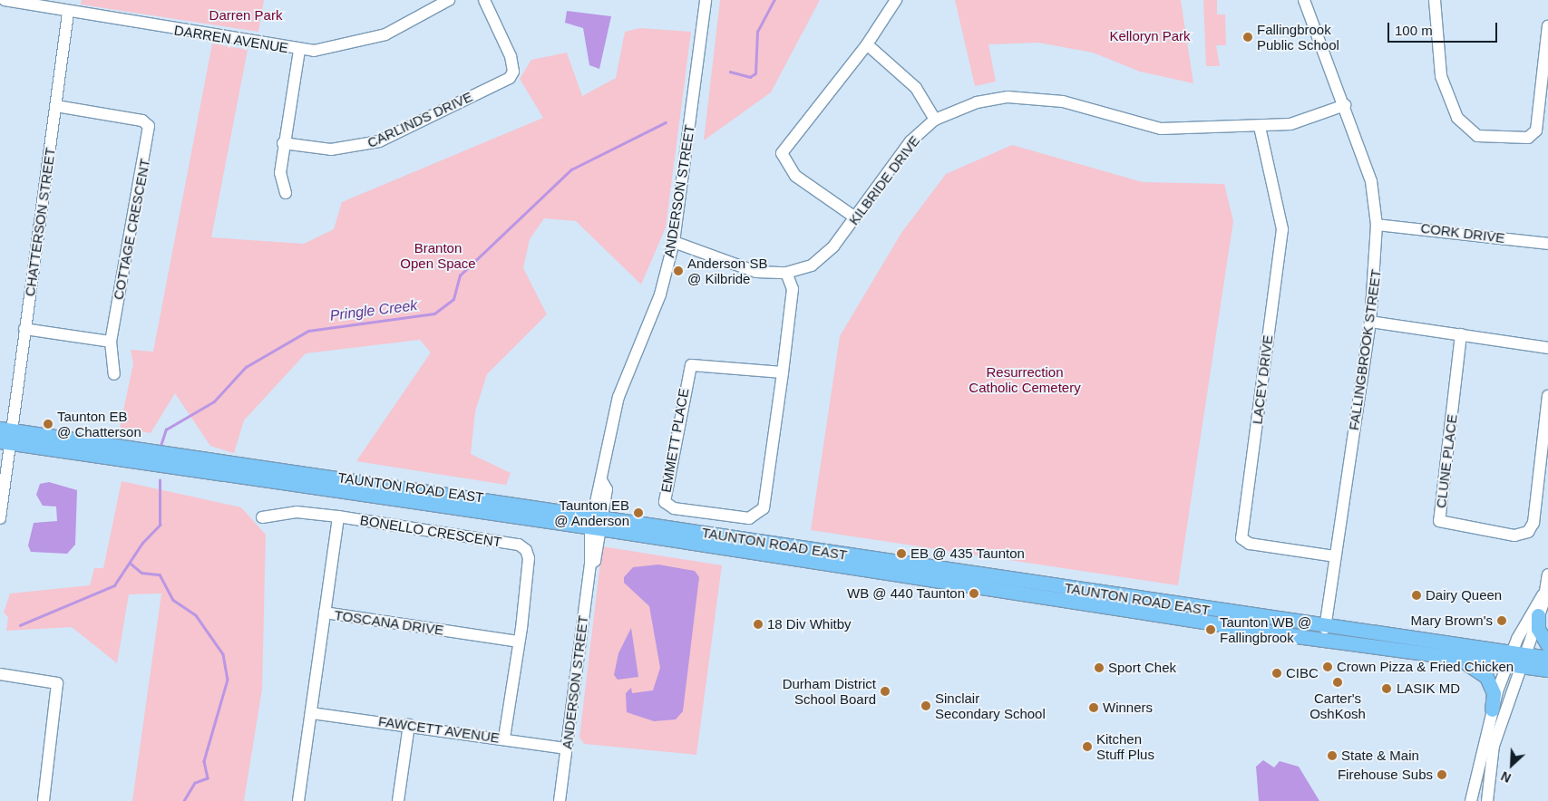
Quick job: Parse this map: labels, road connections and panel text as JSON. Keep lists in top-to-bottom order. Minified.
{"streets":{"main road":["TAUNTON ROAD EAST"],"street":["DARREN AVENUE","CARLINDS DRIVE","KILBRIDE DRIVE","ANDERSON STREET","CHATTERSON STREET","COTTAGE CRESCENT","CORK DRIVE","FALLINGBROOK STREET","LACEY DRIVE","EMMETT PLACE","CLUNE PLACE","BONELLO CRESCENT","TOSCANA DRIVE","FAWCETT AVENUE"]},"crossings":[["DARREN AVENUE","CHATTERSON STREET"],["KILBRIDE DRIVE","ANDERSON STREET"],["KILBRIDE DRIVE","FALLINGBROOK STREET"],["KILBRIDE DRIVE","LACEY DRIVE"],["KILBRIDE DRIVE","EMMETT PLACE"],["ANDERSON STREET","TAUNTON ROAD EAST"],["ANDERSON STREET","FAWCETT AVENUE"],["CHATTERSON STREET","COTTAGE CRESCENT"],["CHATTERSON STREET","TAUNTON ROAD EAST"],["CORK DRIVE","FALLINGBROOK STREET"],["FALLINGBROOK STREET","LACEY DRIVE"],["FALLINGBROOK STREET","TAUNTON ROAD EAST"],["BONELLO CRESCENT","TOSCANA DRIVE"],["TOSCANA DRIVE","FAWCETT AVENUE"]],"water":["Pringle Creek"],"parks":["Darren Park","Kelloryn Park","Branton Open Space","Resurrection Catholic Cemetery"],"places":["Fallingbrook Public School","Anderson SB @ Kilbride","Taunton EB @ Chatterson","Taunton EB @ Anderson","EB @ 435 Taunton","WB @ 440 Taunton","Dairy Queen","Mary Brown's","18 Div Whitby","Taunton WB @ Fallingbrook","Crown Pizza & Fried Chicken","Sport Chek","CIBC","Carter's OshKosh","LASIK MD","Durham District School Board","Sinclair Secondary School","Winners","Kitchen Stuff Plus","State & Main","Firehouse Subs"],"scale_bar":"100 m","north":"bottom left"}
